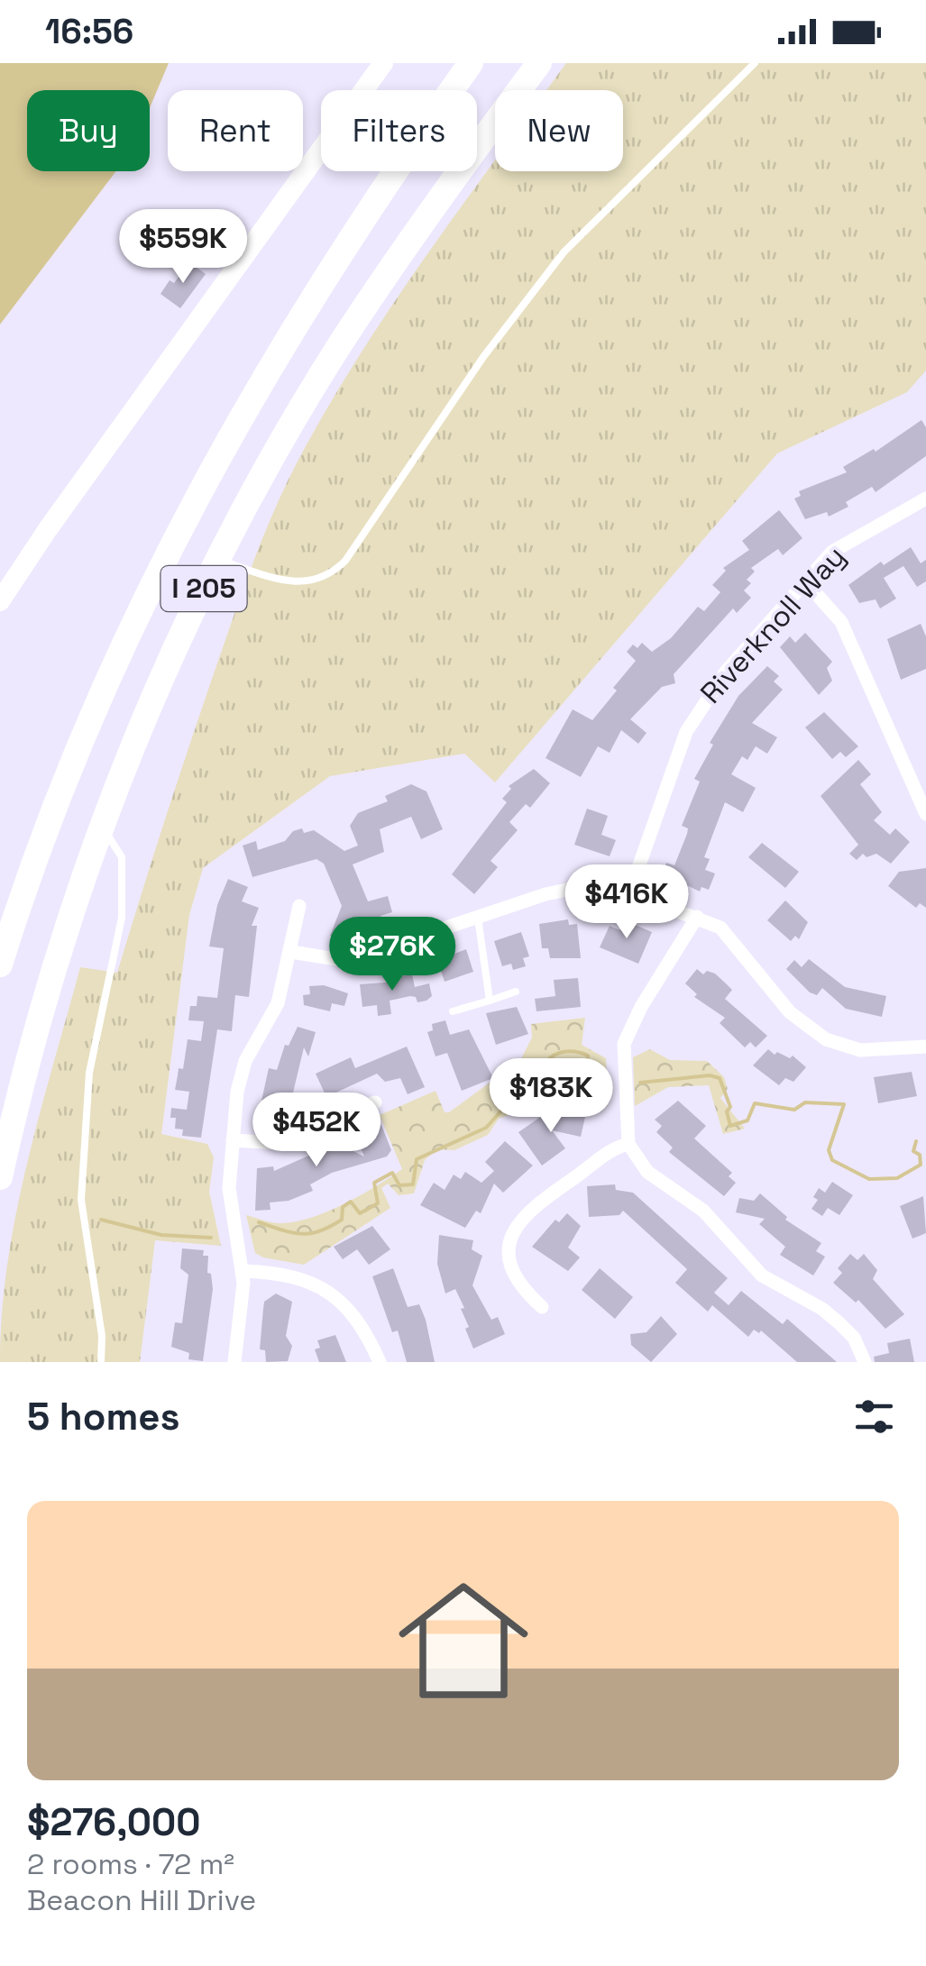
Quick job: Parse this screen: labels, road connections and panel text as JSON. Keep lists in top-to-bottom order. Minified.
{"streets":{"highway":["I 205"],"street":["Riverknoll Way"]},"page":{"status":"16:56","chip":["Buy","Rent","Filters","New"],"price":["$559K","$416K","$276K","$183K","$452K"],"heading":"5 homes","list":[{"name":"$276,000","note":"2 rooms · 72 m² · Beacon Hill Drive"}]}}
